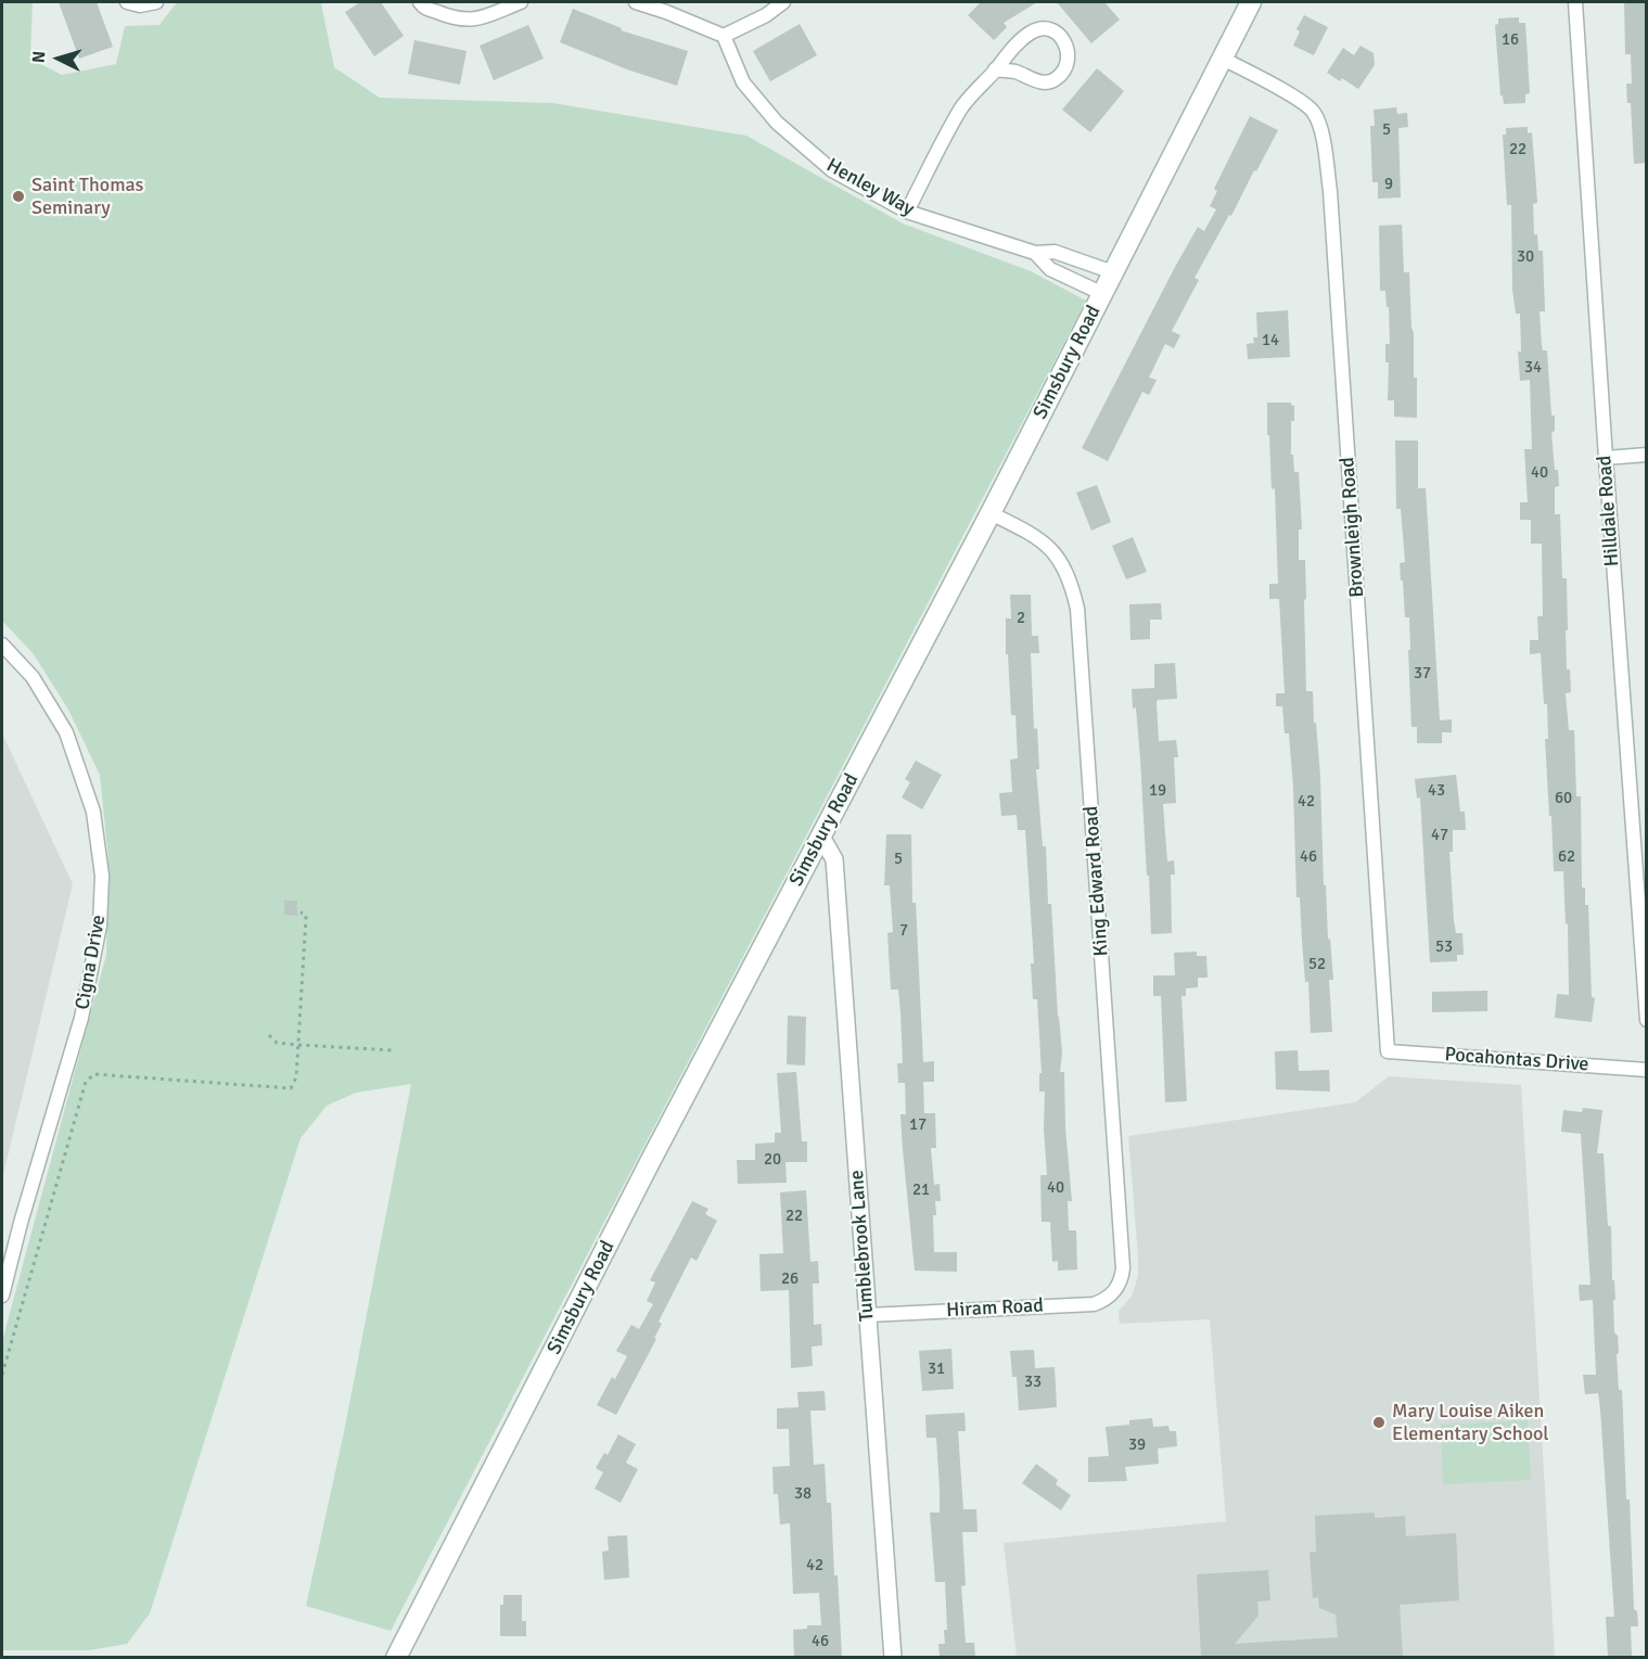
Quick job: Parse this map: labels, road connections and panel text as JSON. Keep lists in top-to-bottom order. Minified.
{"streets":{"main road":["Simsbury Road"],"street":["Henley Way","Hilldale Road","Brownleigh Road","King Edward Road","Cigna Drive","Pocahontas Drive","Tumblebrook Lane","Hiram Road"]},"crossings":[["Henley Way","Simsbury Road"],["Simsbury Road","Brownleigh Road"],["Simsbury Road","King Edward Road"],["Simsbury Road","Tumblebrook Lane"],["Brownleigh Road","Pocahontas Drive"],["King Edward Road","Hiram Road"],["Tumblebrook Lane","Hiram Road"]],"places":["Saint Thomas Seminary","Mary Louise Aiken Elementary School"],"house_numbers":["16","5","22","9","30","14","34","40","2","37","19","43","60","42","47","46","62","5","7","53","52","17","20","40","21","22","26","31","33","39","38","42","46"],"north":"left"}
